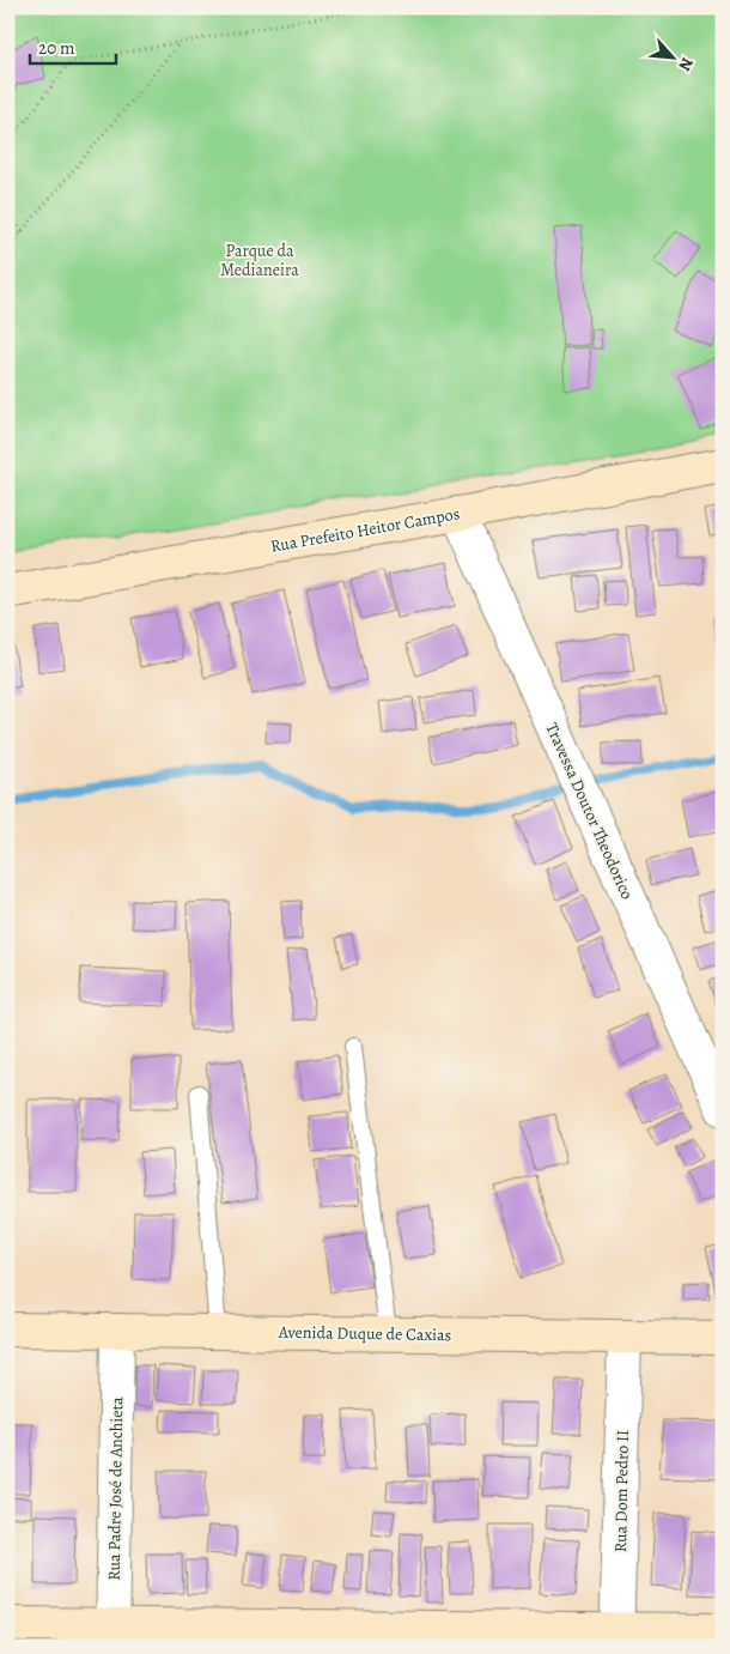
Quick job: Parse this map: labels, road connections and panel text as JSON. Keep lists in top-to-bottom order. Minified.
{"streets":{"street":["Rua Prefeito Heitor Campos","Travessa Doutor Theodorico","Avenida Duque de Caxias","Rua Padre José de Anchieta","Rua Dom Pedro II"]},"crossings":[["Rua Prefeito Heitor Campos","Travessa Doutor Theodorico"],["Avenida Duque de Caxias","Rua Padre José de Anchieta"],["Avenida Duque de Caxias","Rua Dom Pedro II"]],"parks":["Parque da Medianeira"],"scale_bar":"20 m","north":"bottom right"}
